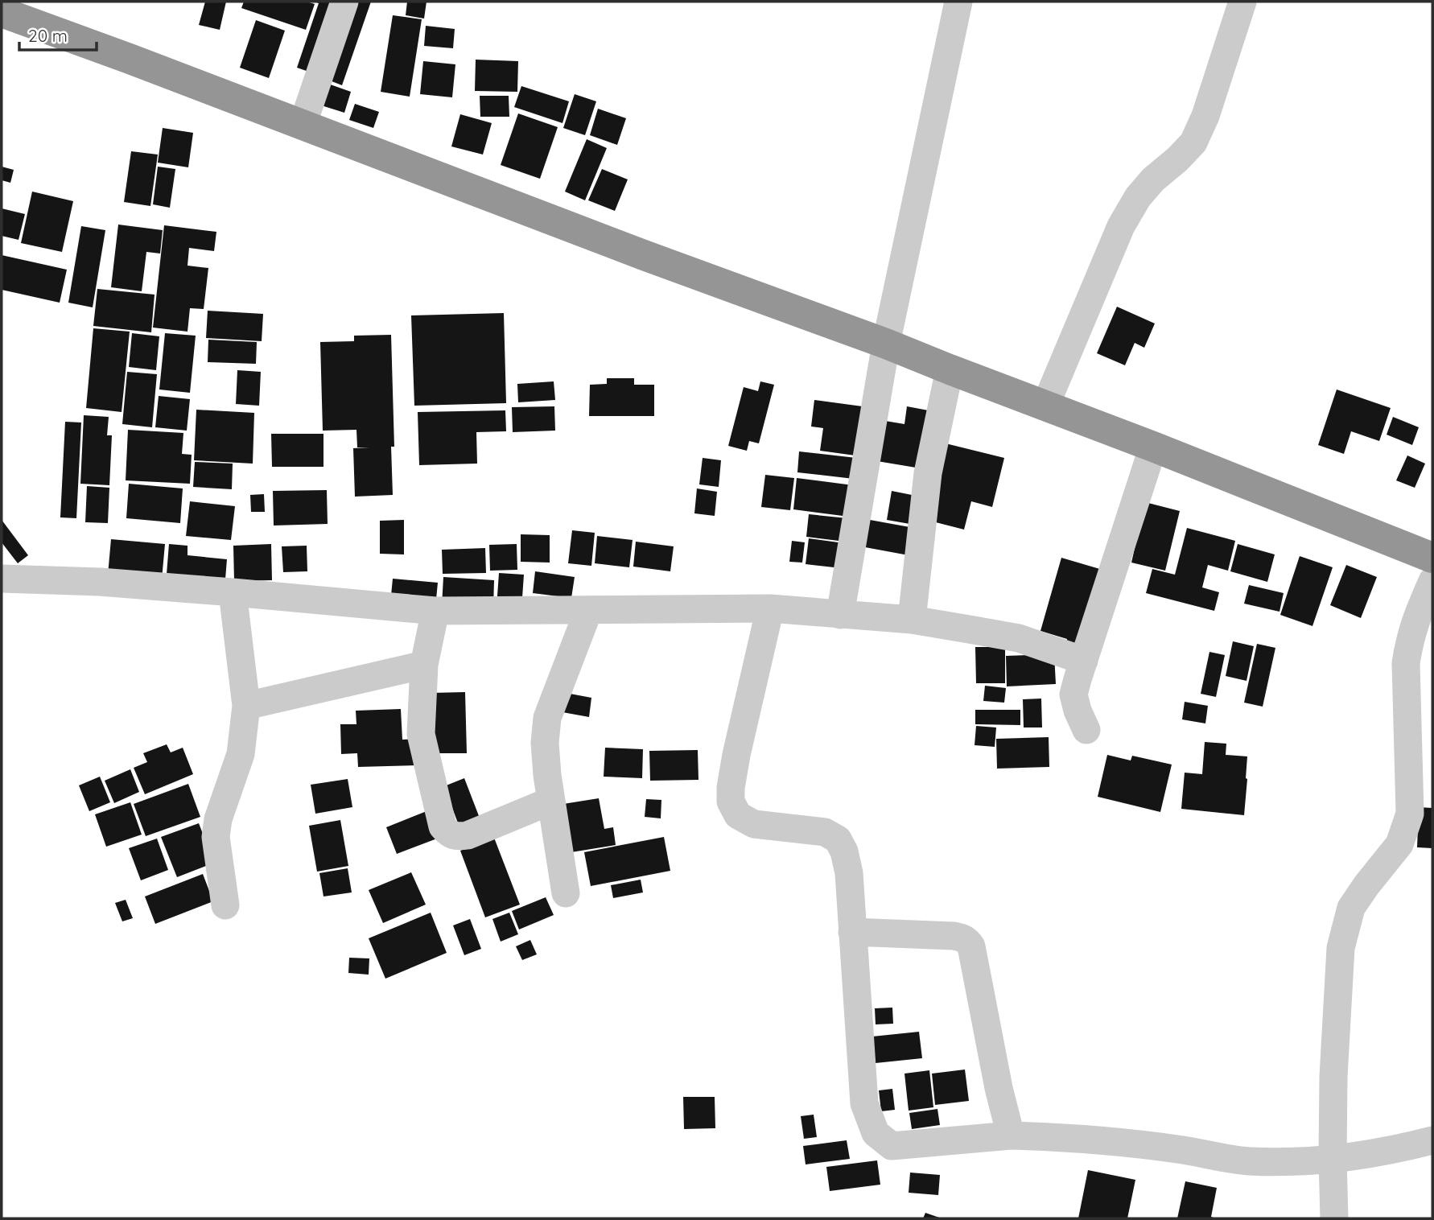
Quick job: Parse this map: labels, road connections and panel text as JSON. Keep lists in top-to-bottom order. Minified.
{"scale_bar":"20 m"}
